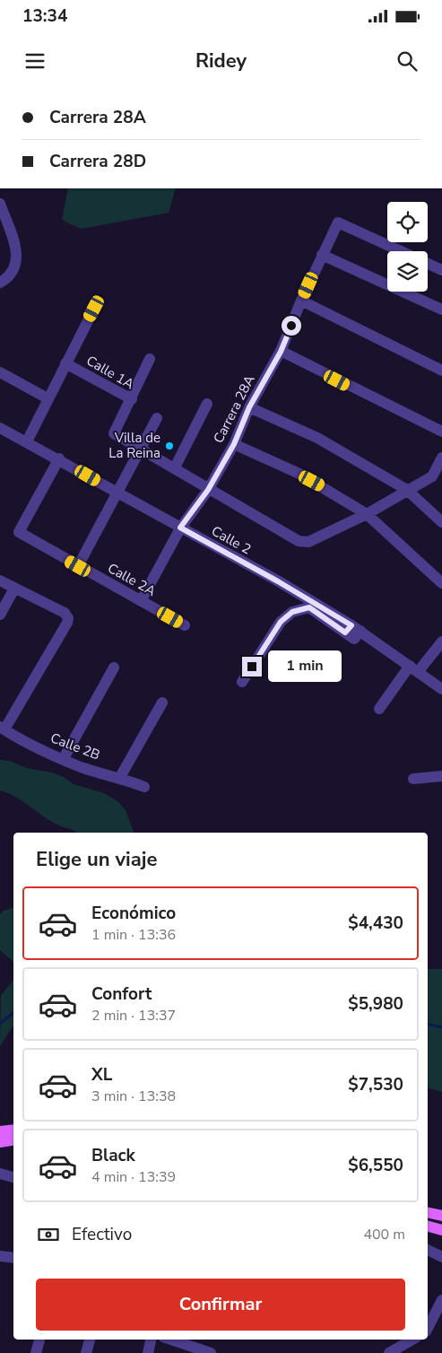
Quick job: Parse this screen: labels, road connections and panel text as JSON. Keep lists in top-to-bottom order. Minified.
{"streets":{"street":["Calle 1A","Carrera 28A","Calle 2","Calle 2A","Calle 2B"]},"crossings":[["Calle 1A","Carrera 28A"],["Carrera 28A","Calle 2"],["Carrera 28A","Calle 2A"],["Calle 2","Calle 2A"]],"places":["Villa de La Reina"],"page":{"status":"13:34","header":"Ridey","banner":["Carrera 28A","Carrera 28D"],"bubble":"1 min","heading":"Elige un viaje","list":[{"name":"Económico","note":"1 min · 13:36","value":"$4,430"},{"name":"Confort","note":"2 min · 13:37","value":"$5,980"},{"name":"XL","note":"3 min · 13:38","value":"$7,530"},{"name":"Black","note":"4 min · 13:39","value":"$6,550"}],"pay":["Efectivo","400 m"],"buttons":"Confirmar"}}
